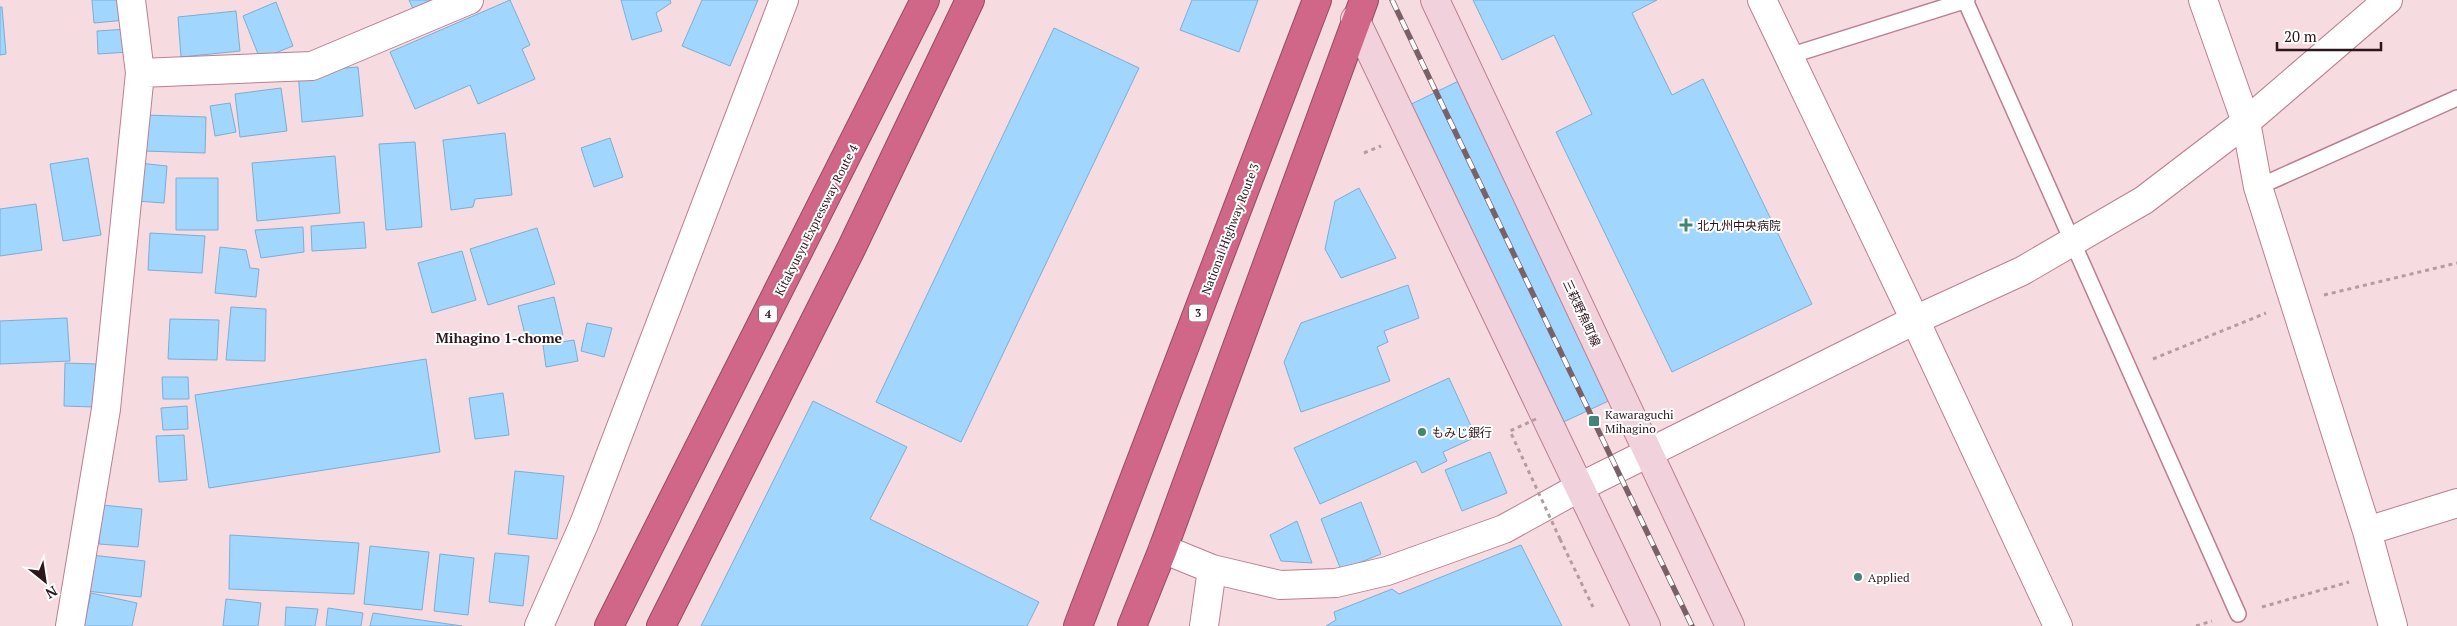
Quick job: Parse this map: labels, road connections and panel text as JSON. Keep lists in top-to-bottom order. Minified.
{"streets":{"highway":["Kitakyusyu Expressway Route 4","National Highway Route 3","3","4"],"main road":["三萩野魚町線"]},"districts":["Mihagino 1-chome"],"places":{"health":["北九州中央病院"],"transit":["Kawaraguchi Mihagino"],"other":["もみじ銀行","Applied"]},"scale_bar":"20 m","north":"bottom right"}
